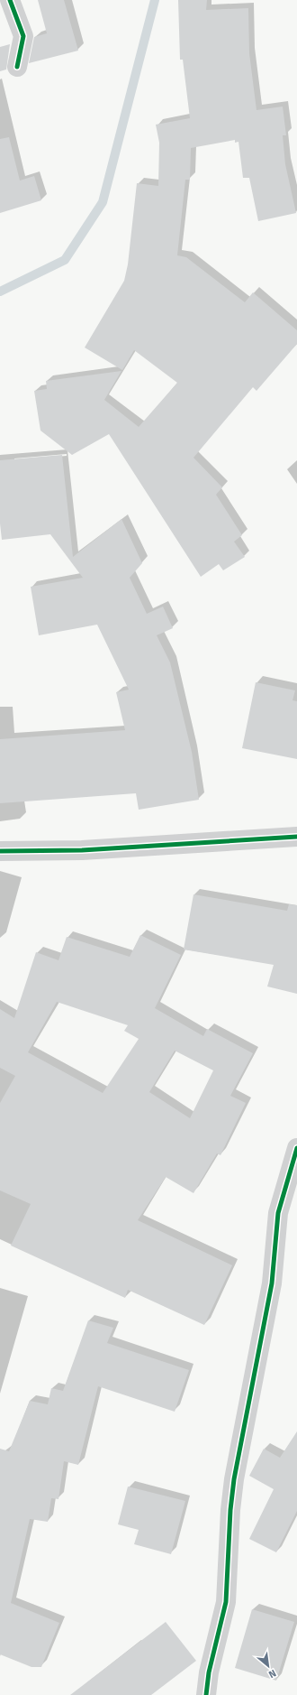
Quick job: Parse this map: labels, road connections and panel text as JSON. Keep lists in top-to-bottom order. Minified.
{"north":"bottom right"}
